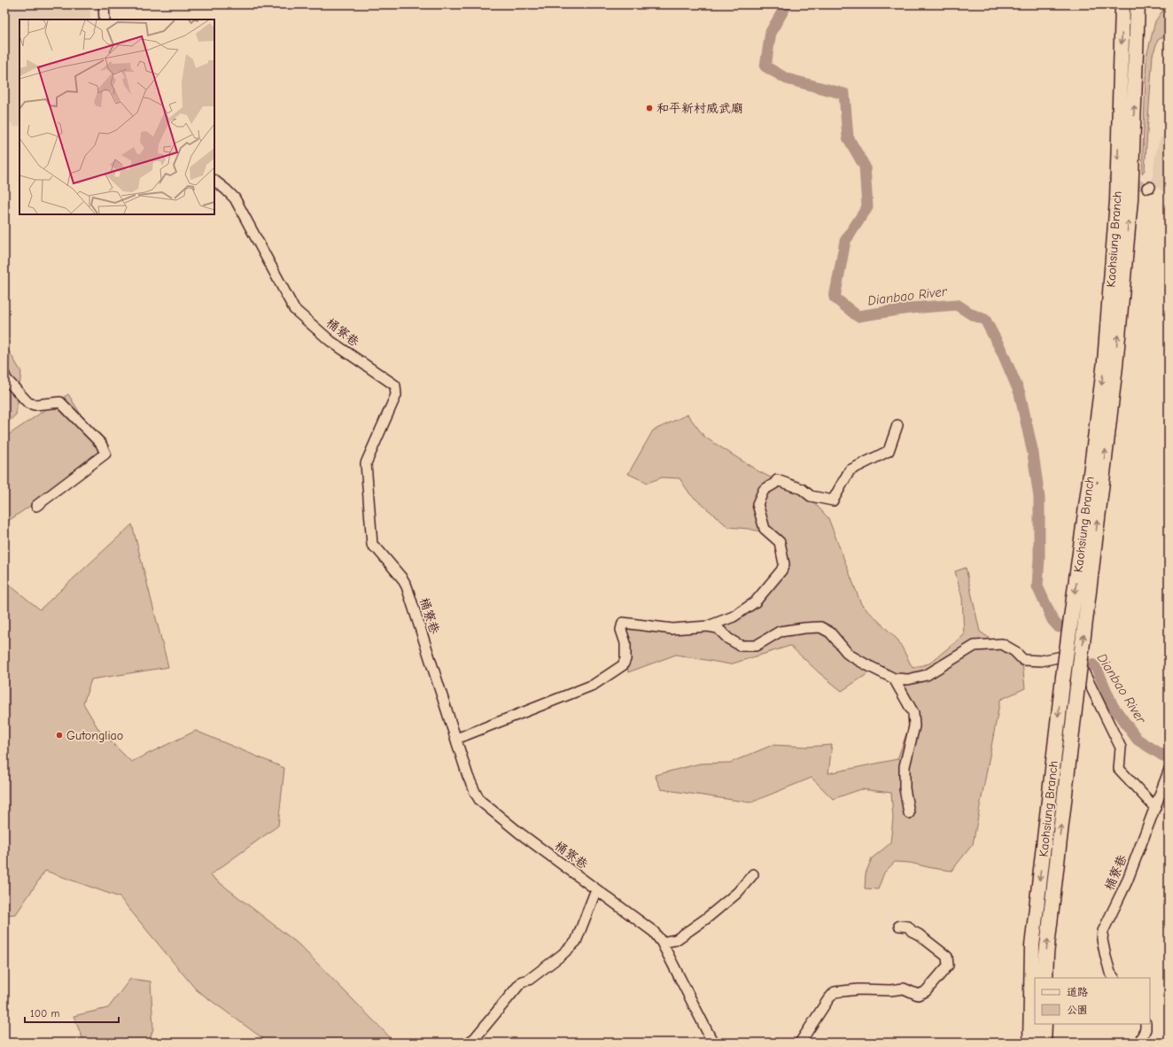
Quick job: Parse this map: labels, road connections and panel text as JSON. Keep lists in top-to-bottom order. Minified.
{"streets":{"highway":["Kaohsiung Branch"],"street":["桶寮巷"]},"water":["Dianbao River"],"places":["和平新村威武廟","Gutongliao"],"legend":["道路","公園"],"scale_bar":"100 m"}
